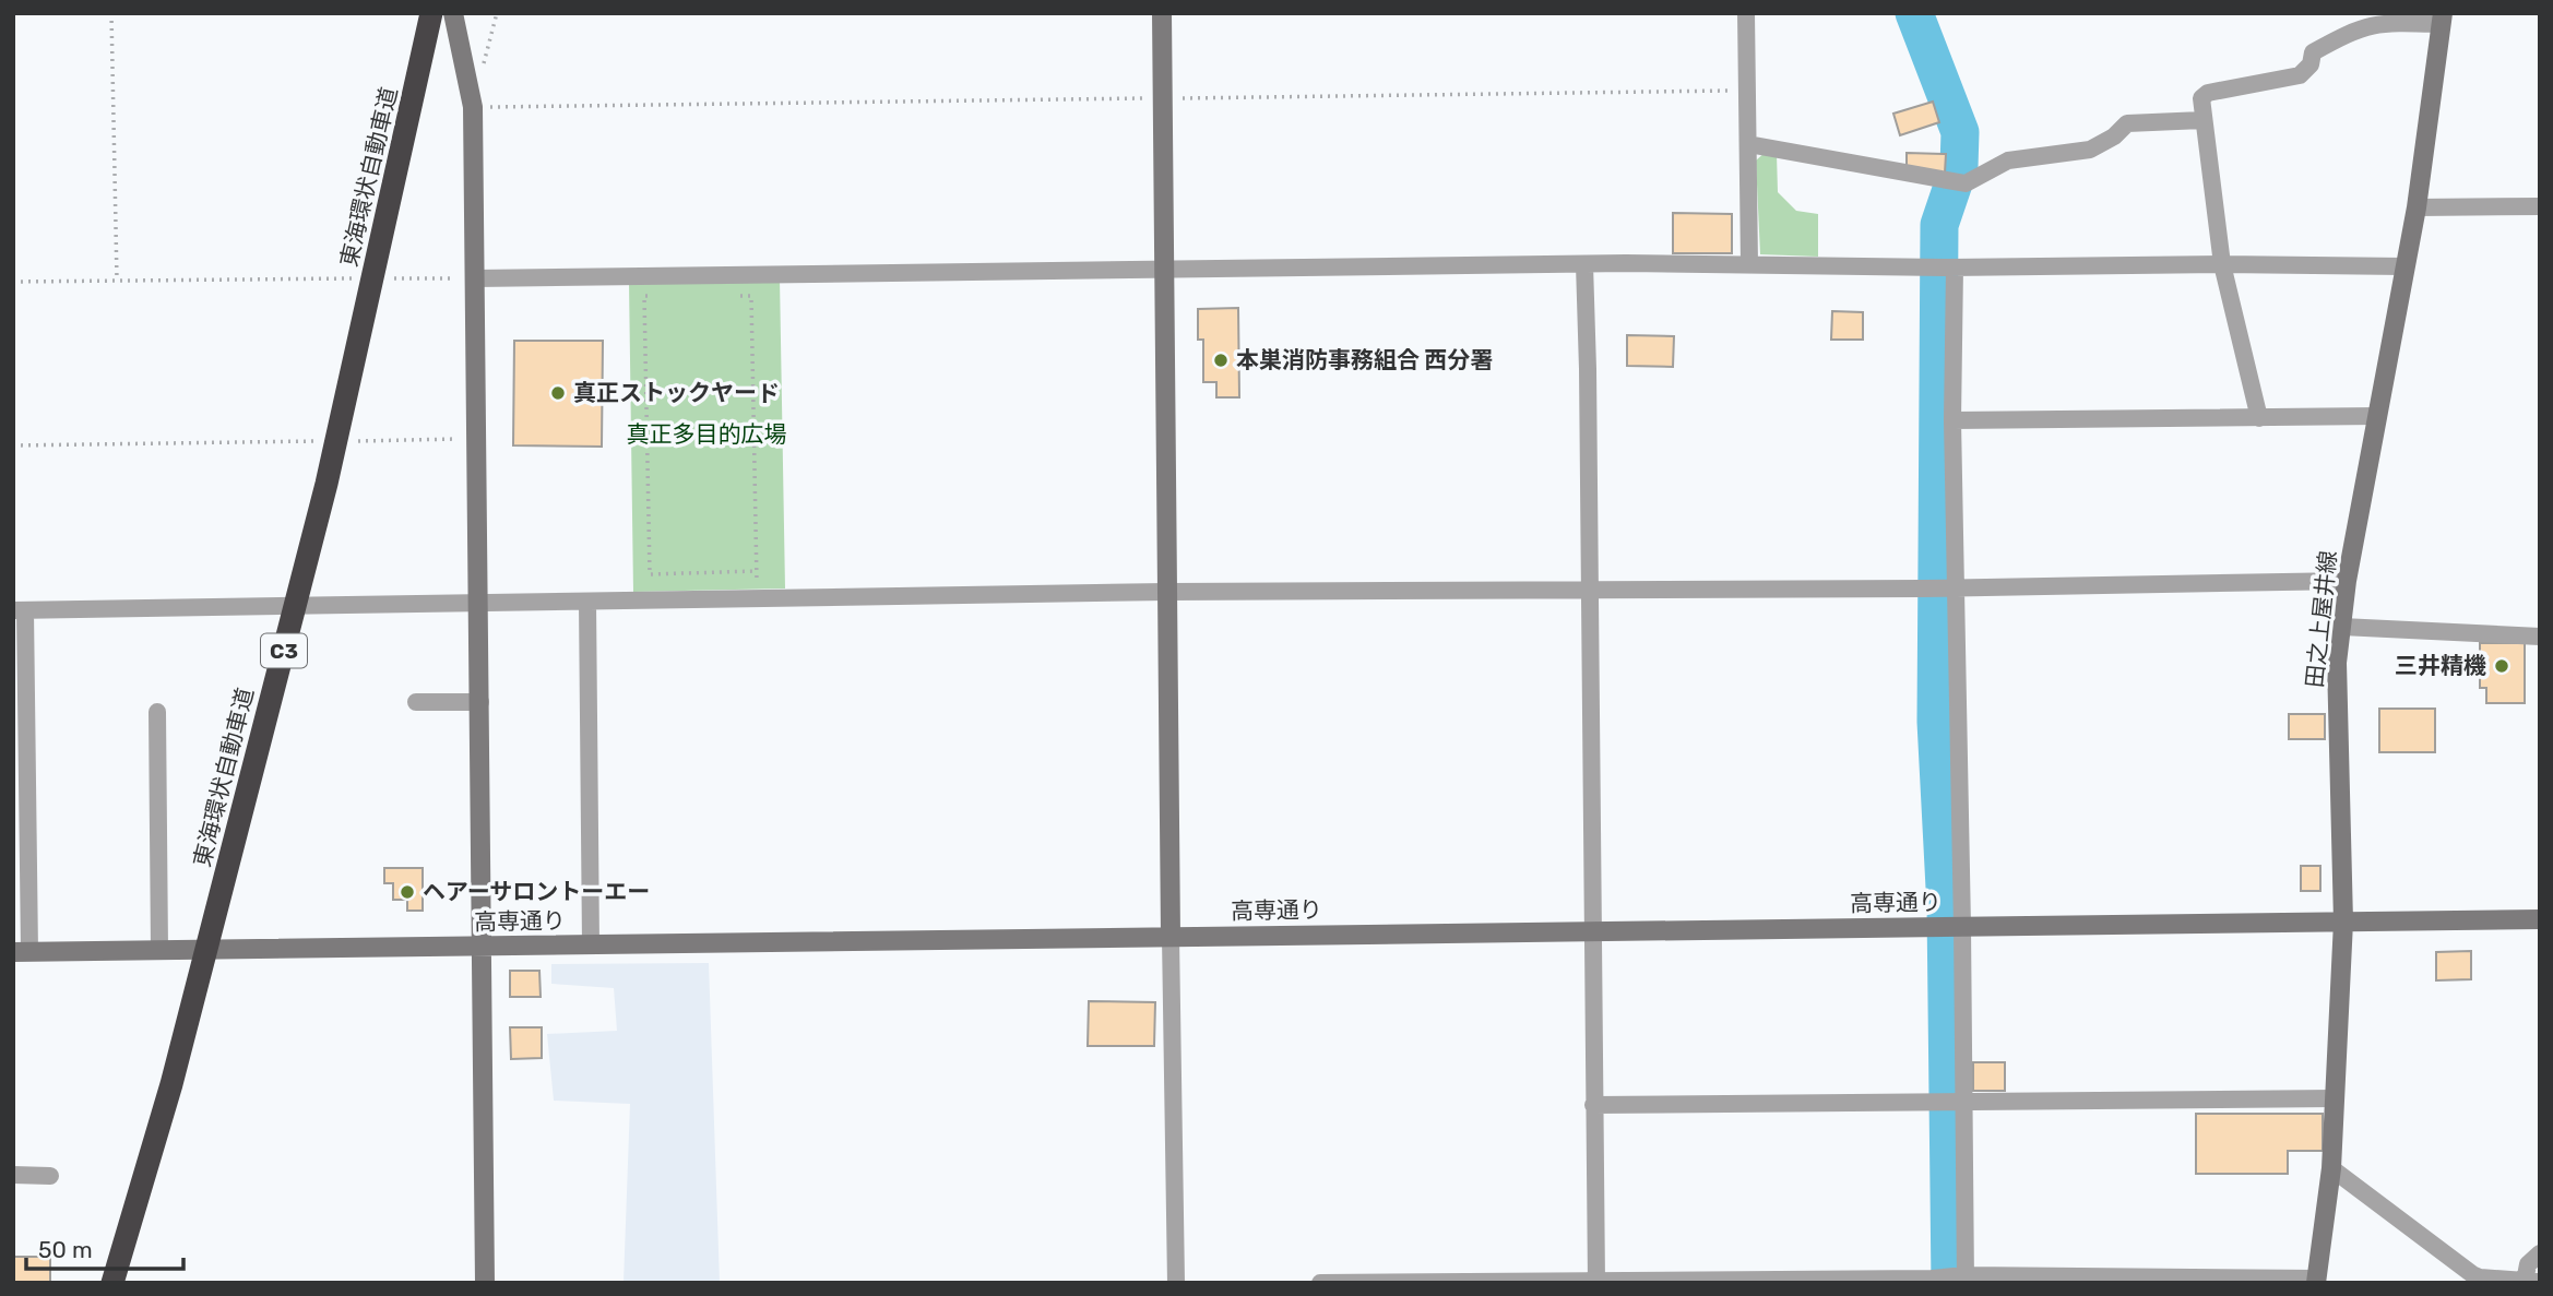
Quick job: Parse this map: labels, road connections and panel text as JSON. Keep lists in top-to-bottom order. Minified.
{"streets":{"highway":["東海環状自動車道","C3"],"street":["田之上屋井線","高専通り"]},"crossings":[["田之上屋井線","高専通り"]],"parks":["真正多目的広場"],"places":["本巣消防事務組合 西分署","真正ストックヤード","三井精機","ヘアーサロントーエー"],"scale_bar":"50 m"}
